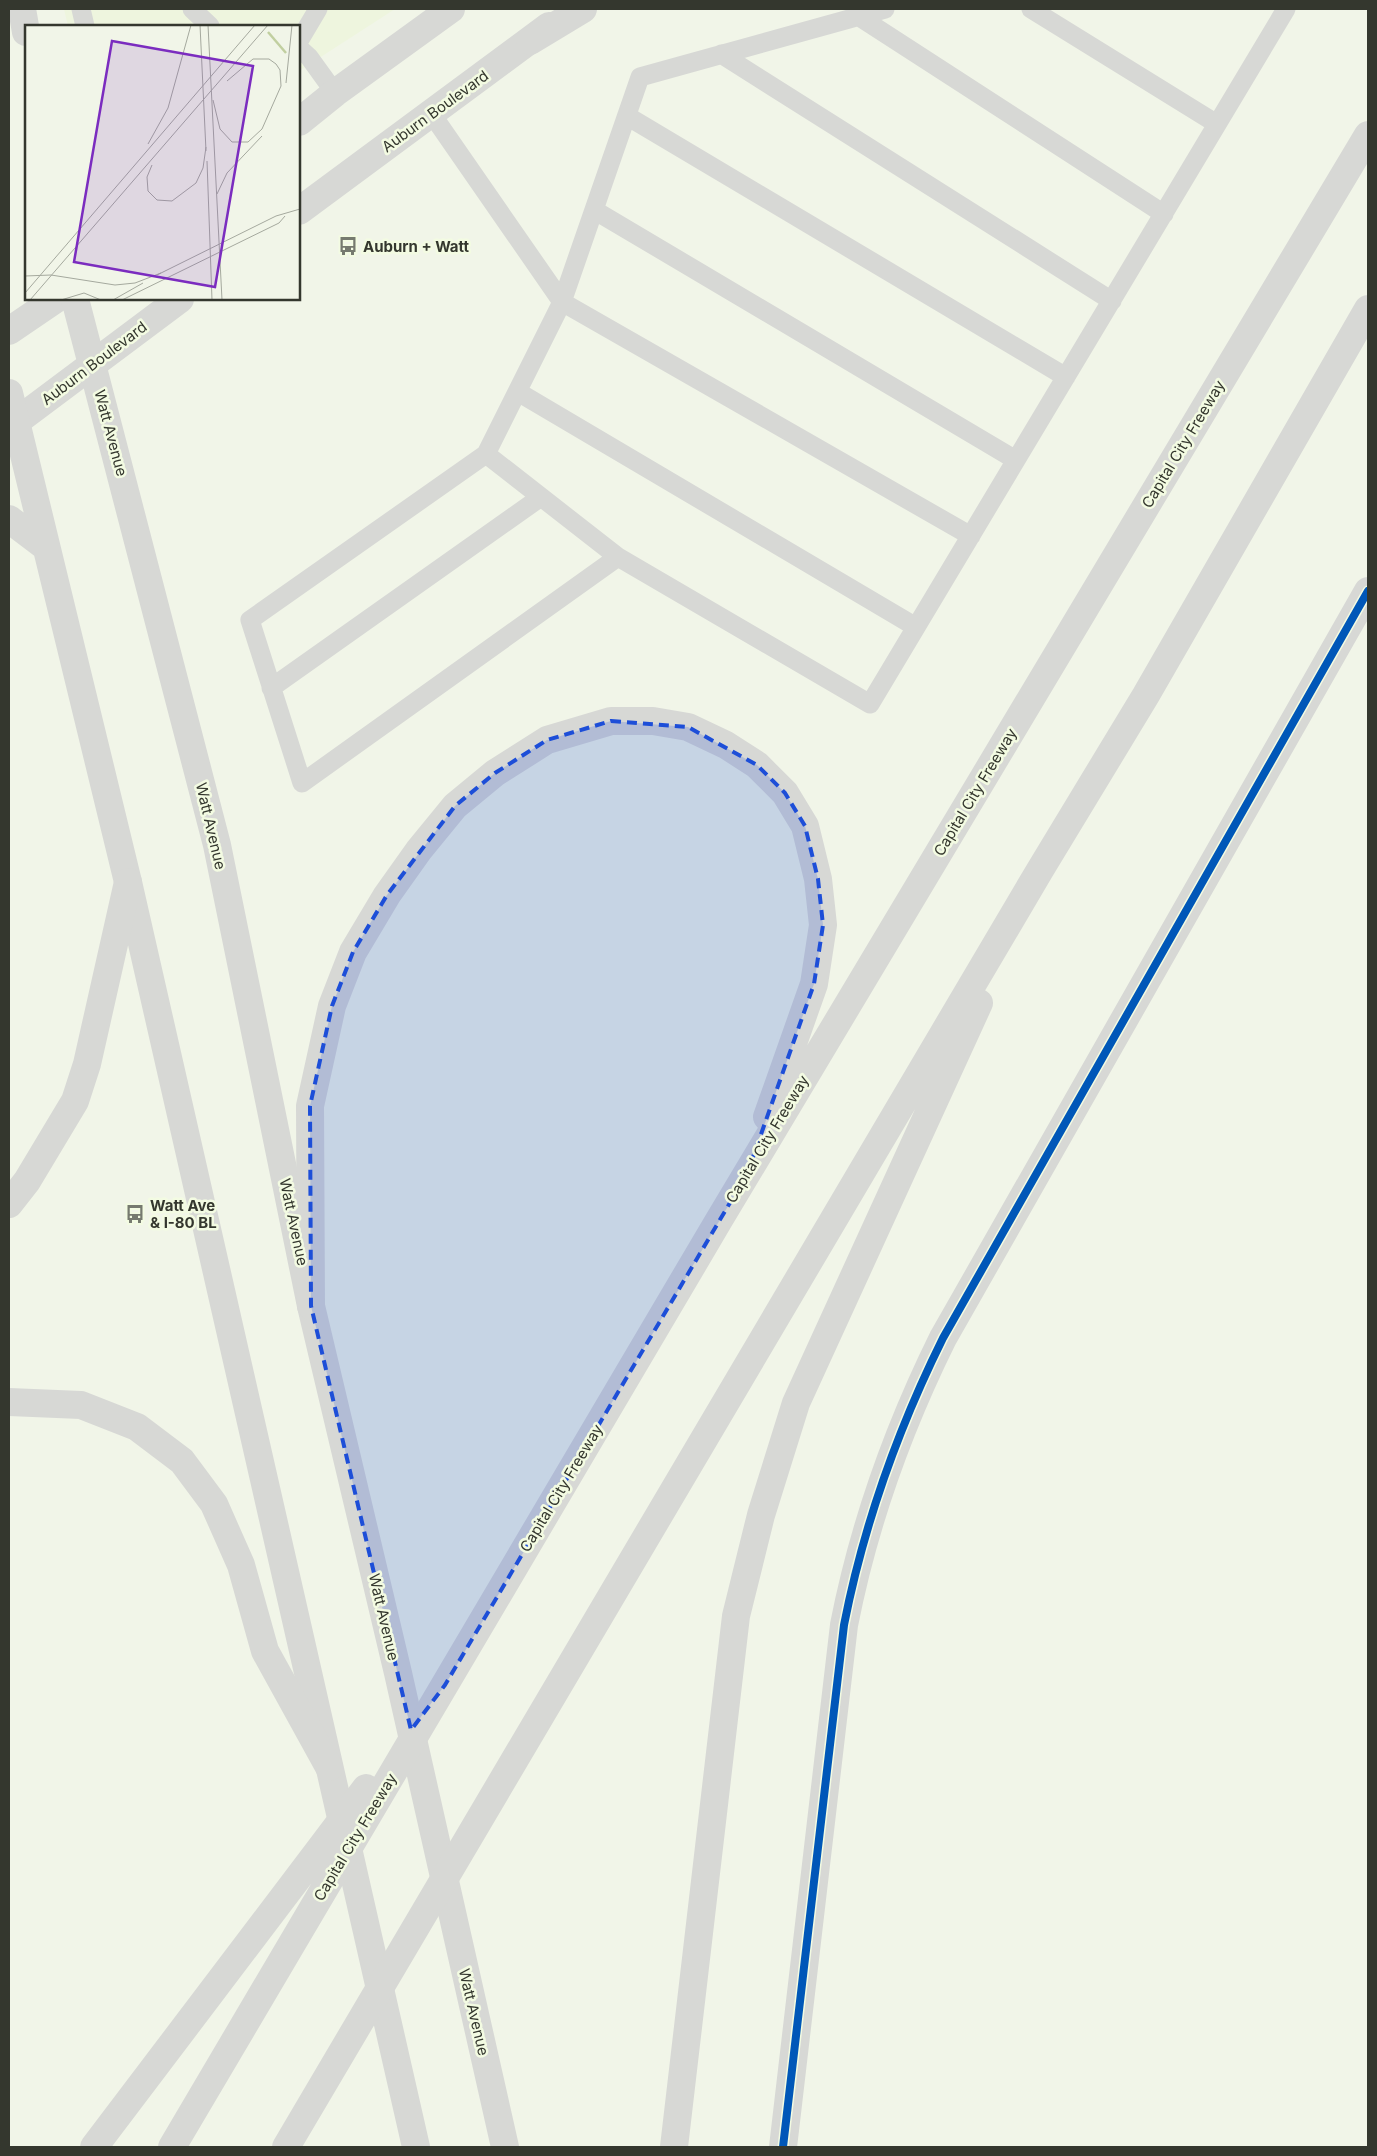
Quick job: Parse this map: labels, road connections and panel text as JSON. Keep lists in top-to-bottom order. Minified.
{"streets":{"main road":["Auburn Boulevard","Watt Avenue","Capital City Freeway"]},"crossings":[["Auburn Boulevard","Watt Avenue"]],"places":{"bus stop":["Auburn + Watt","Watt Ave & I-80 BL"]}}
